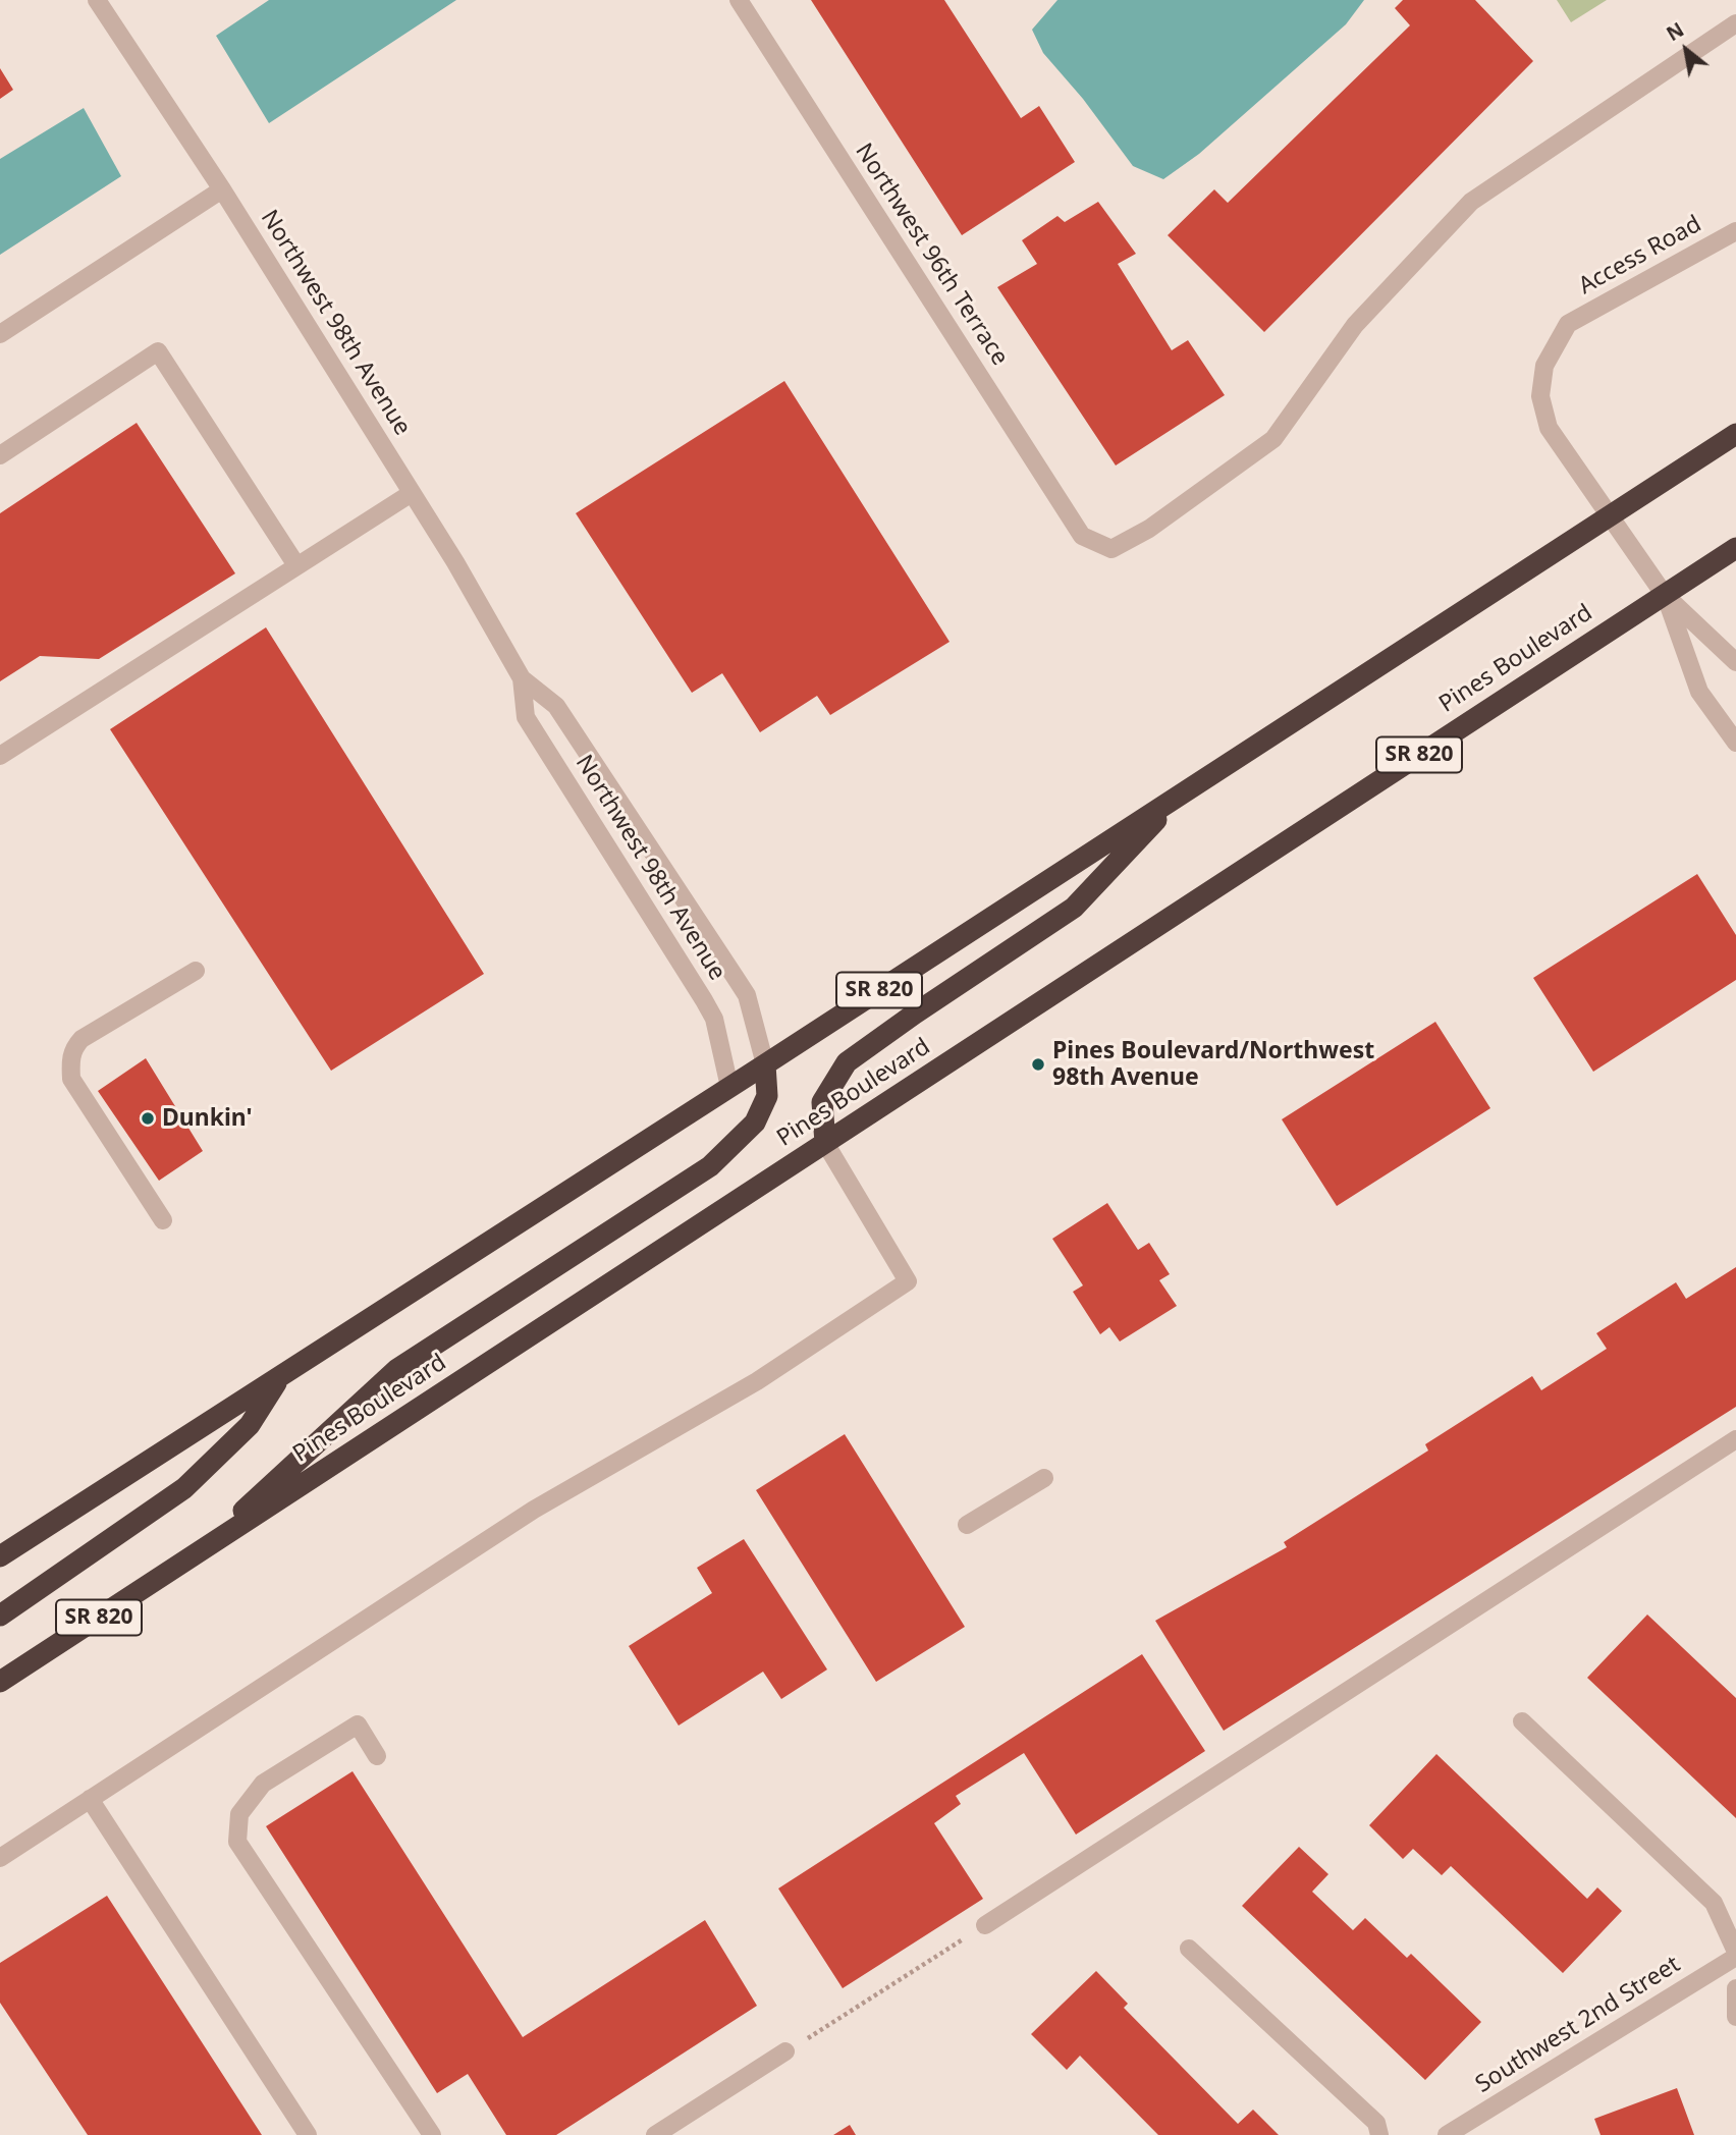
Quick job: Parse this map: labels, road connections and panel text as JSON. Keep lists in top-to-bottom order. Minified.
{"streets":{"highway":["Pines Boulevard","SR 820"],"street":["Northwest 96th Terrace","Access Road","Northwest 98th Avenue","Southwest 2nd Street"]},"crossings":[["Access Road","SR 820"],["Northwest 98th Avenue","SR 820"]],"places":["Pines Boulevard/Northwest 98th Avenue","Dunkin'"],"north":"top left"}
